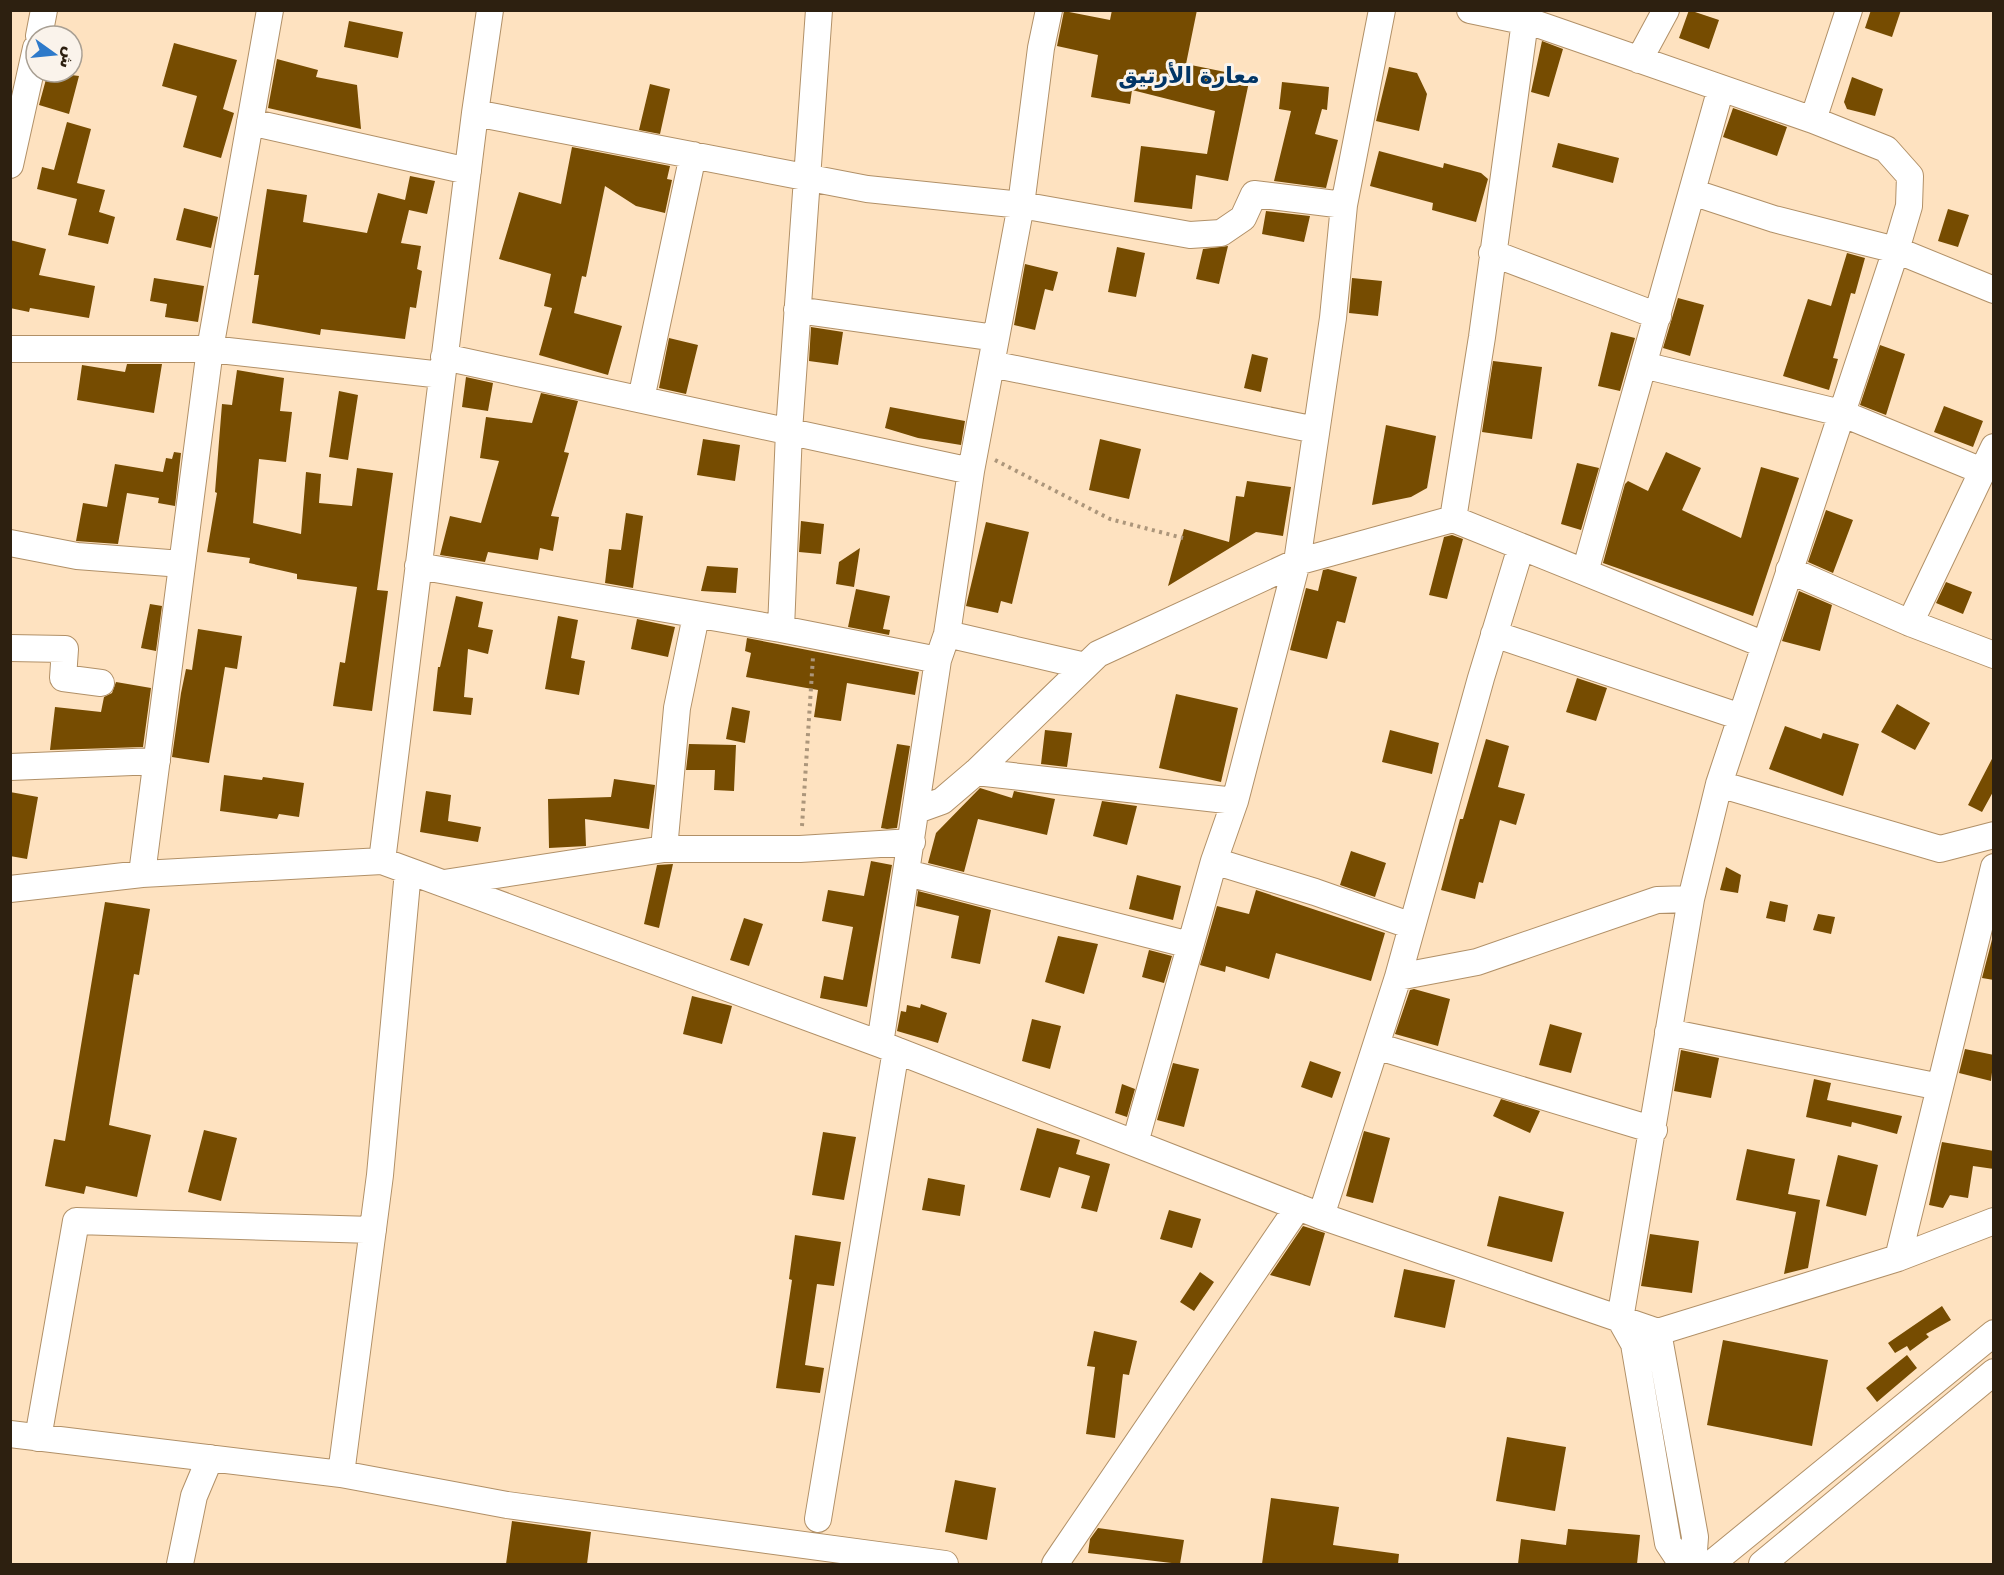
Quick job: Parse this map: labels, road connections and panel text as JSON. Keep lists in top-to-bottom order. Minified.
{"districts":["معارة الأرتيق"],"north":"right"}
